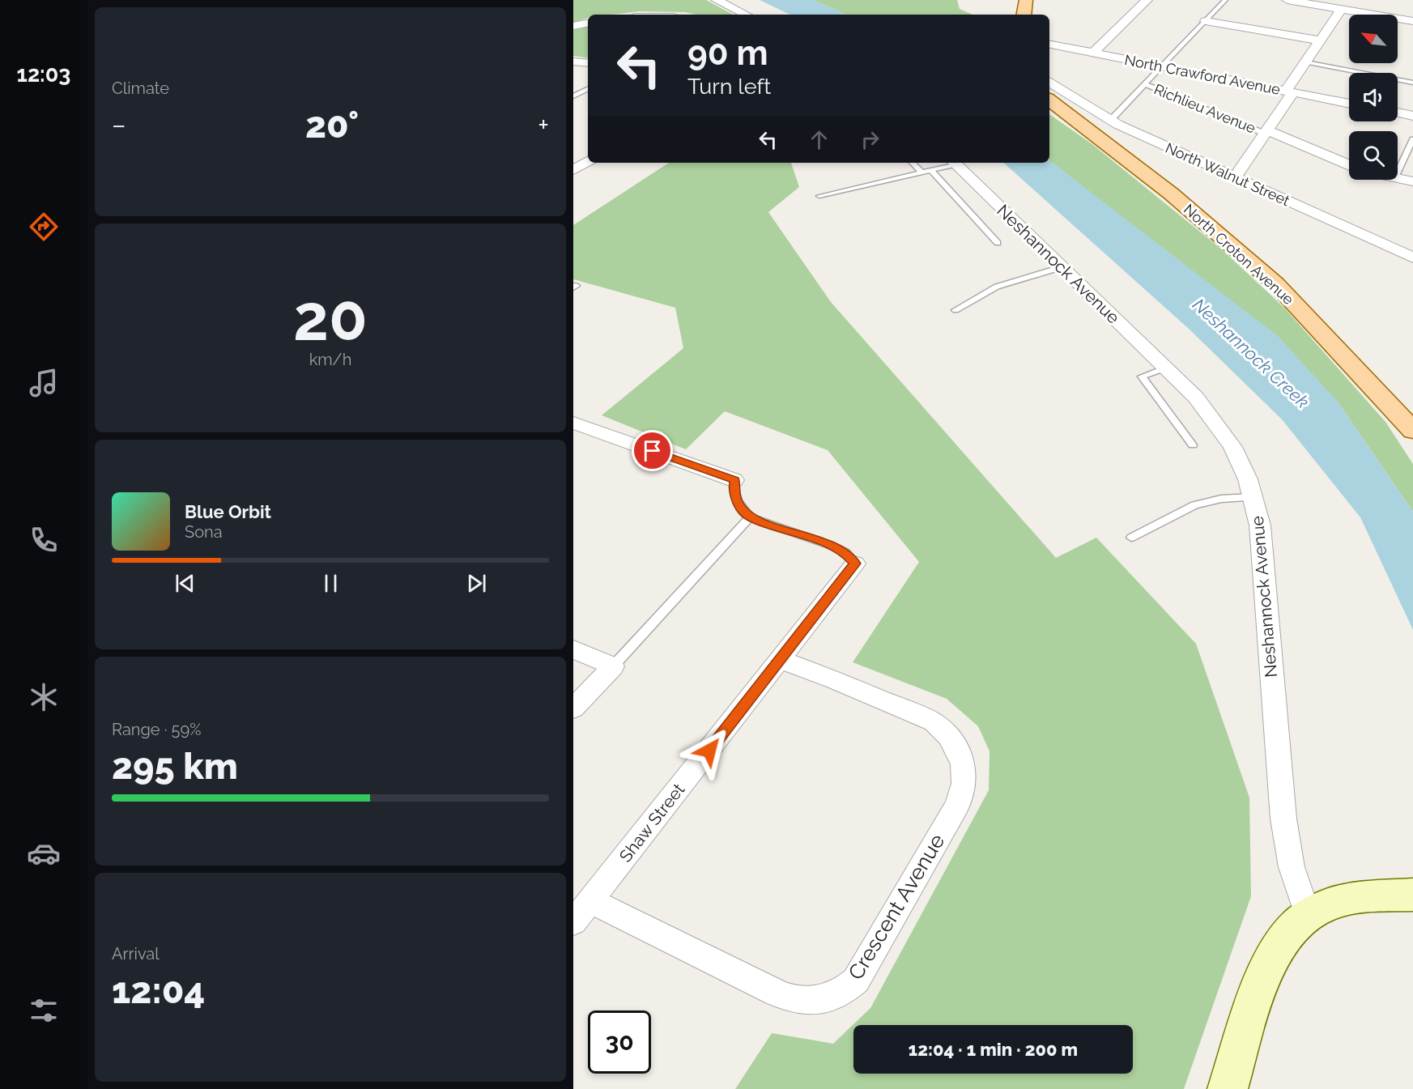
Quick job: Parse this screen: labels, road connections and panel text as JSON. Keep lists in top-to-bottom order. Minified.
{"streets":{"main road":["North Croton Avenue"],"street":["North Crawford Avenue","Richlieu Avenue","North Walnut Street","Neshannock Avenue","Shaw Street","Crescent Avenue"]},"crossings":[["Shaw Street","Crescent Avenue"]],"water":["Neshannock Creek"],"north":"top left","page":{"tabs":"12:03","tile":["Climate",["20","km/h"],["Range · 59%","295 km"],["Arrival","12:04"]],"turn":["90 m","Turn left"],"heat":["−","20°","+"],"song":["Blue Orbit","Sona"],"limit":"30","trip":"12:04 · 1 min · 200 m"}}
